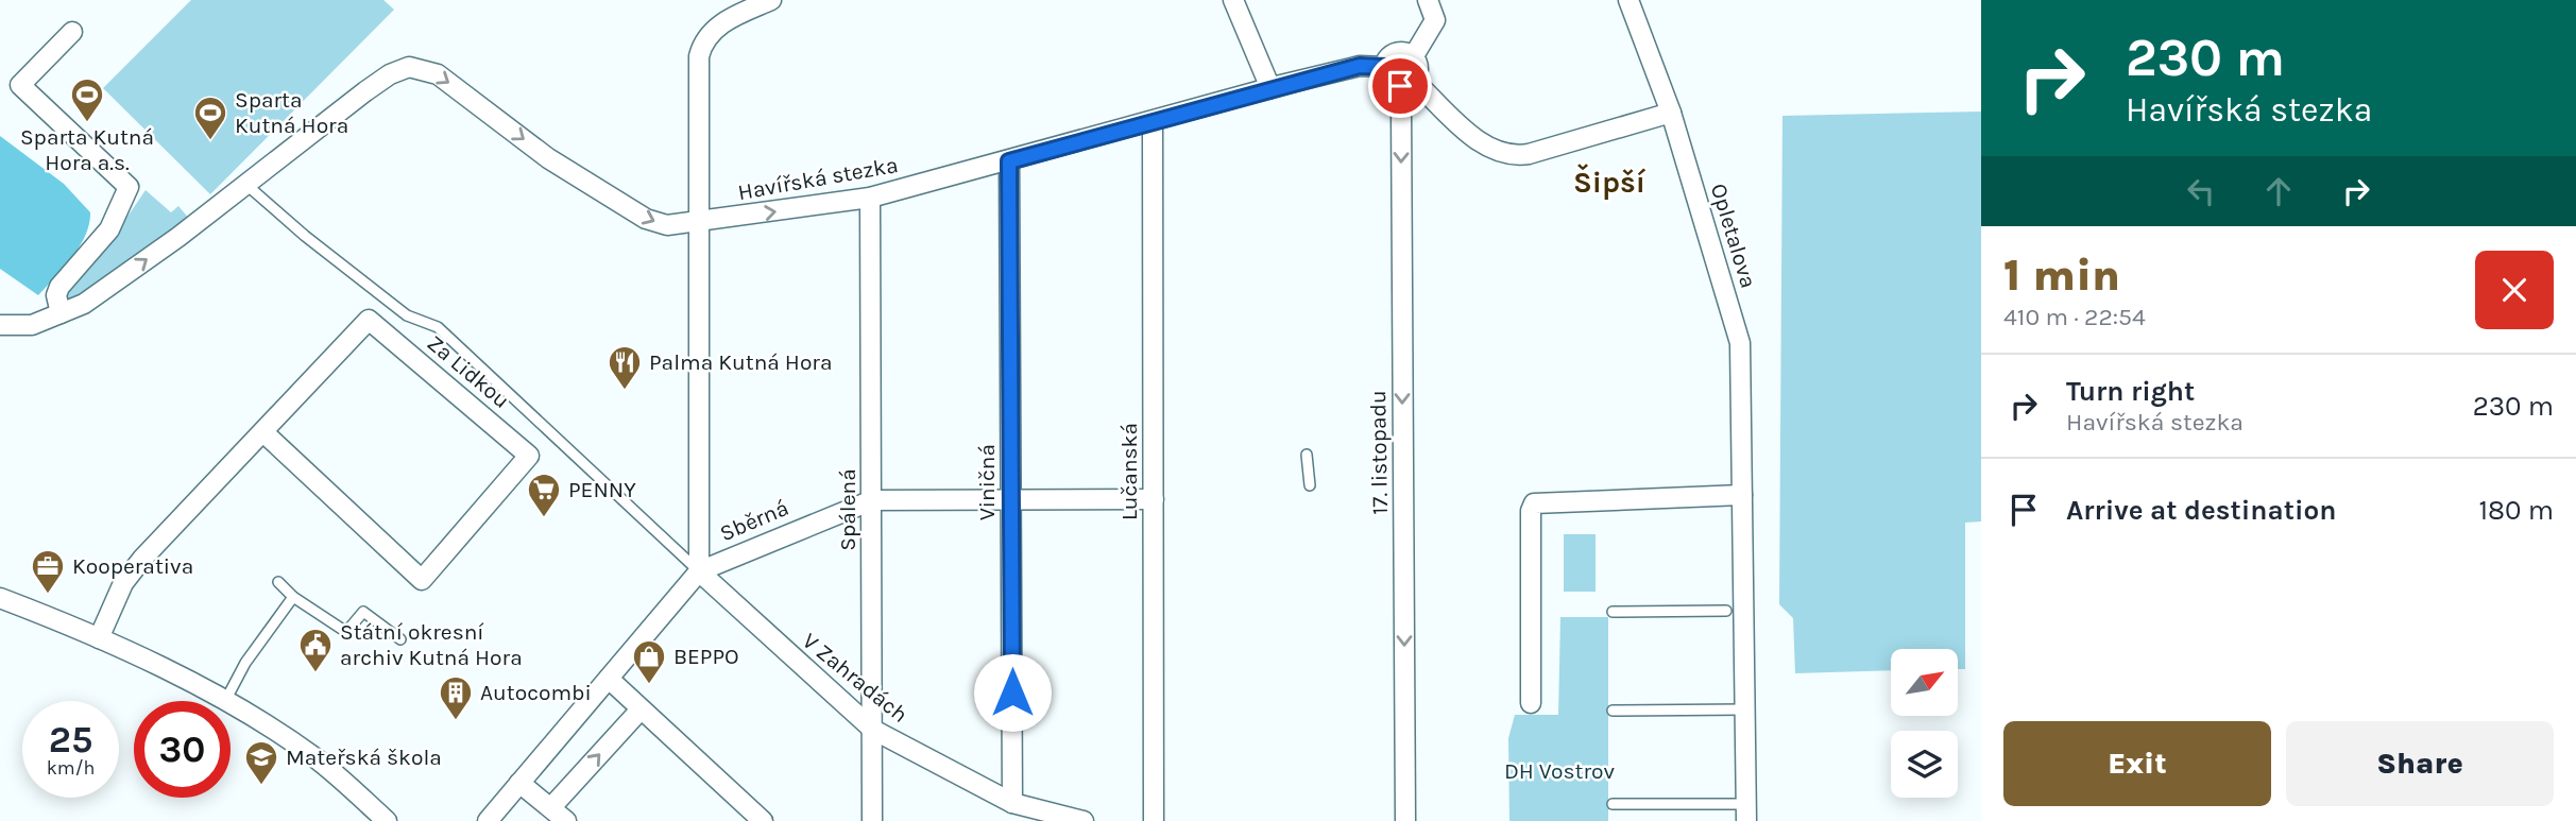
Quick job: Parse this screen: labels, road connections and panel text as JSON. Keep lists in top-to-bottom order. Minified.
{"streets":{"street":["Havířská stezka","Opletalova","Za Lidkou","17. listopadu","Lučanská","Viničná","Spálená","Sběrná","V Zahradách"]},"crossings":[["Havířská stezka","17. listopadu"],["Havířská stezka","Lučanská"],["Havířská stezka","Viničná"],["Havířská stezka","Spálená"],["Lučanská","Sběrná"],["Viničná","Sběrná"],["Viničná","V Zahradách"],["Spálená","Sběrná"],["Spálená","V Zahradách"],["Sběrná","V Zahradách"]],"one_way":["Havířská stezka","17. listopadu"],"districts":["Šipší"],"parks":["DH Vostrov"],"places":{"sports":["Sparta Kutná Hora a.s.","Sparta Kutná Hora"],"restaurant":["Palma Kutná Hora"],"supermarket":["PENNY"],"office":["Kooperativa"],"public building":["Státní okresní archiv Kutná Hora"],"shop":["BEPPO"],"building":["Autocombi"],"school or university":["Mateřská škola"]},"north":"top right","page":{"turn":["230 m","Havířská stezka"],"heading":["1 min","410 m · 22:54"],"list":[{"name":"Turn right","note":"Havířská stezka","value":"230 m"},{"name":"Arrive at destination","value":"180 m"}],"speed":"25 km/h","limit":"30","buttons":["Exit","Share"]}}
